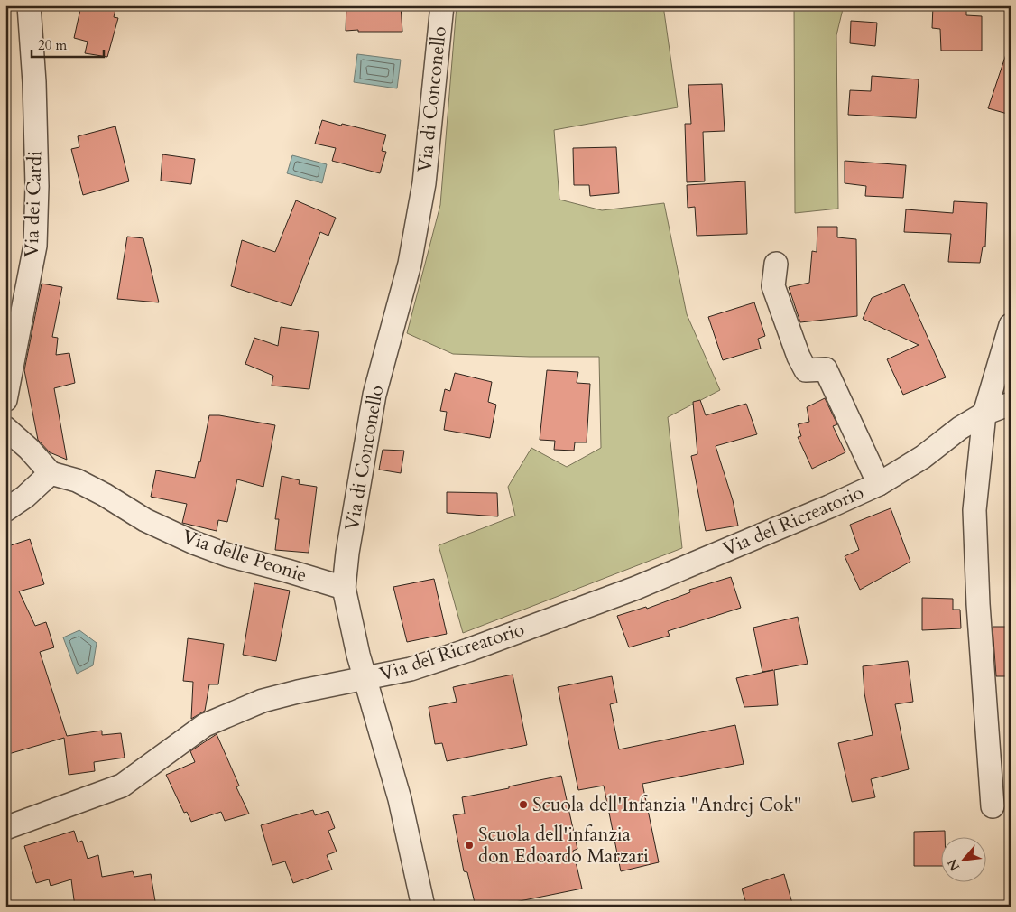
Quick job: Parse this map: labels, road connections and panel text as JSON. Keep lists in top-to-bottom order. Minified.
{"streets":{"street":["Via di Conconello","Via dei Cardi","Via del Ricreatorio","Via delle Peonie"]},"crossings":[["Via di Conconello","Via del Ricreatorio"],["Via di Conconello","Via delle Peonie"]],"places":["Scuola dell'Infanzia \"Andrej Cok\"","Scuola dell'infanzia don Edoardo Marzari"],"scale_bar":"20 m","north":"bottom left"}
